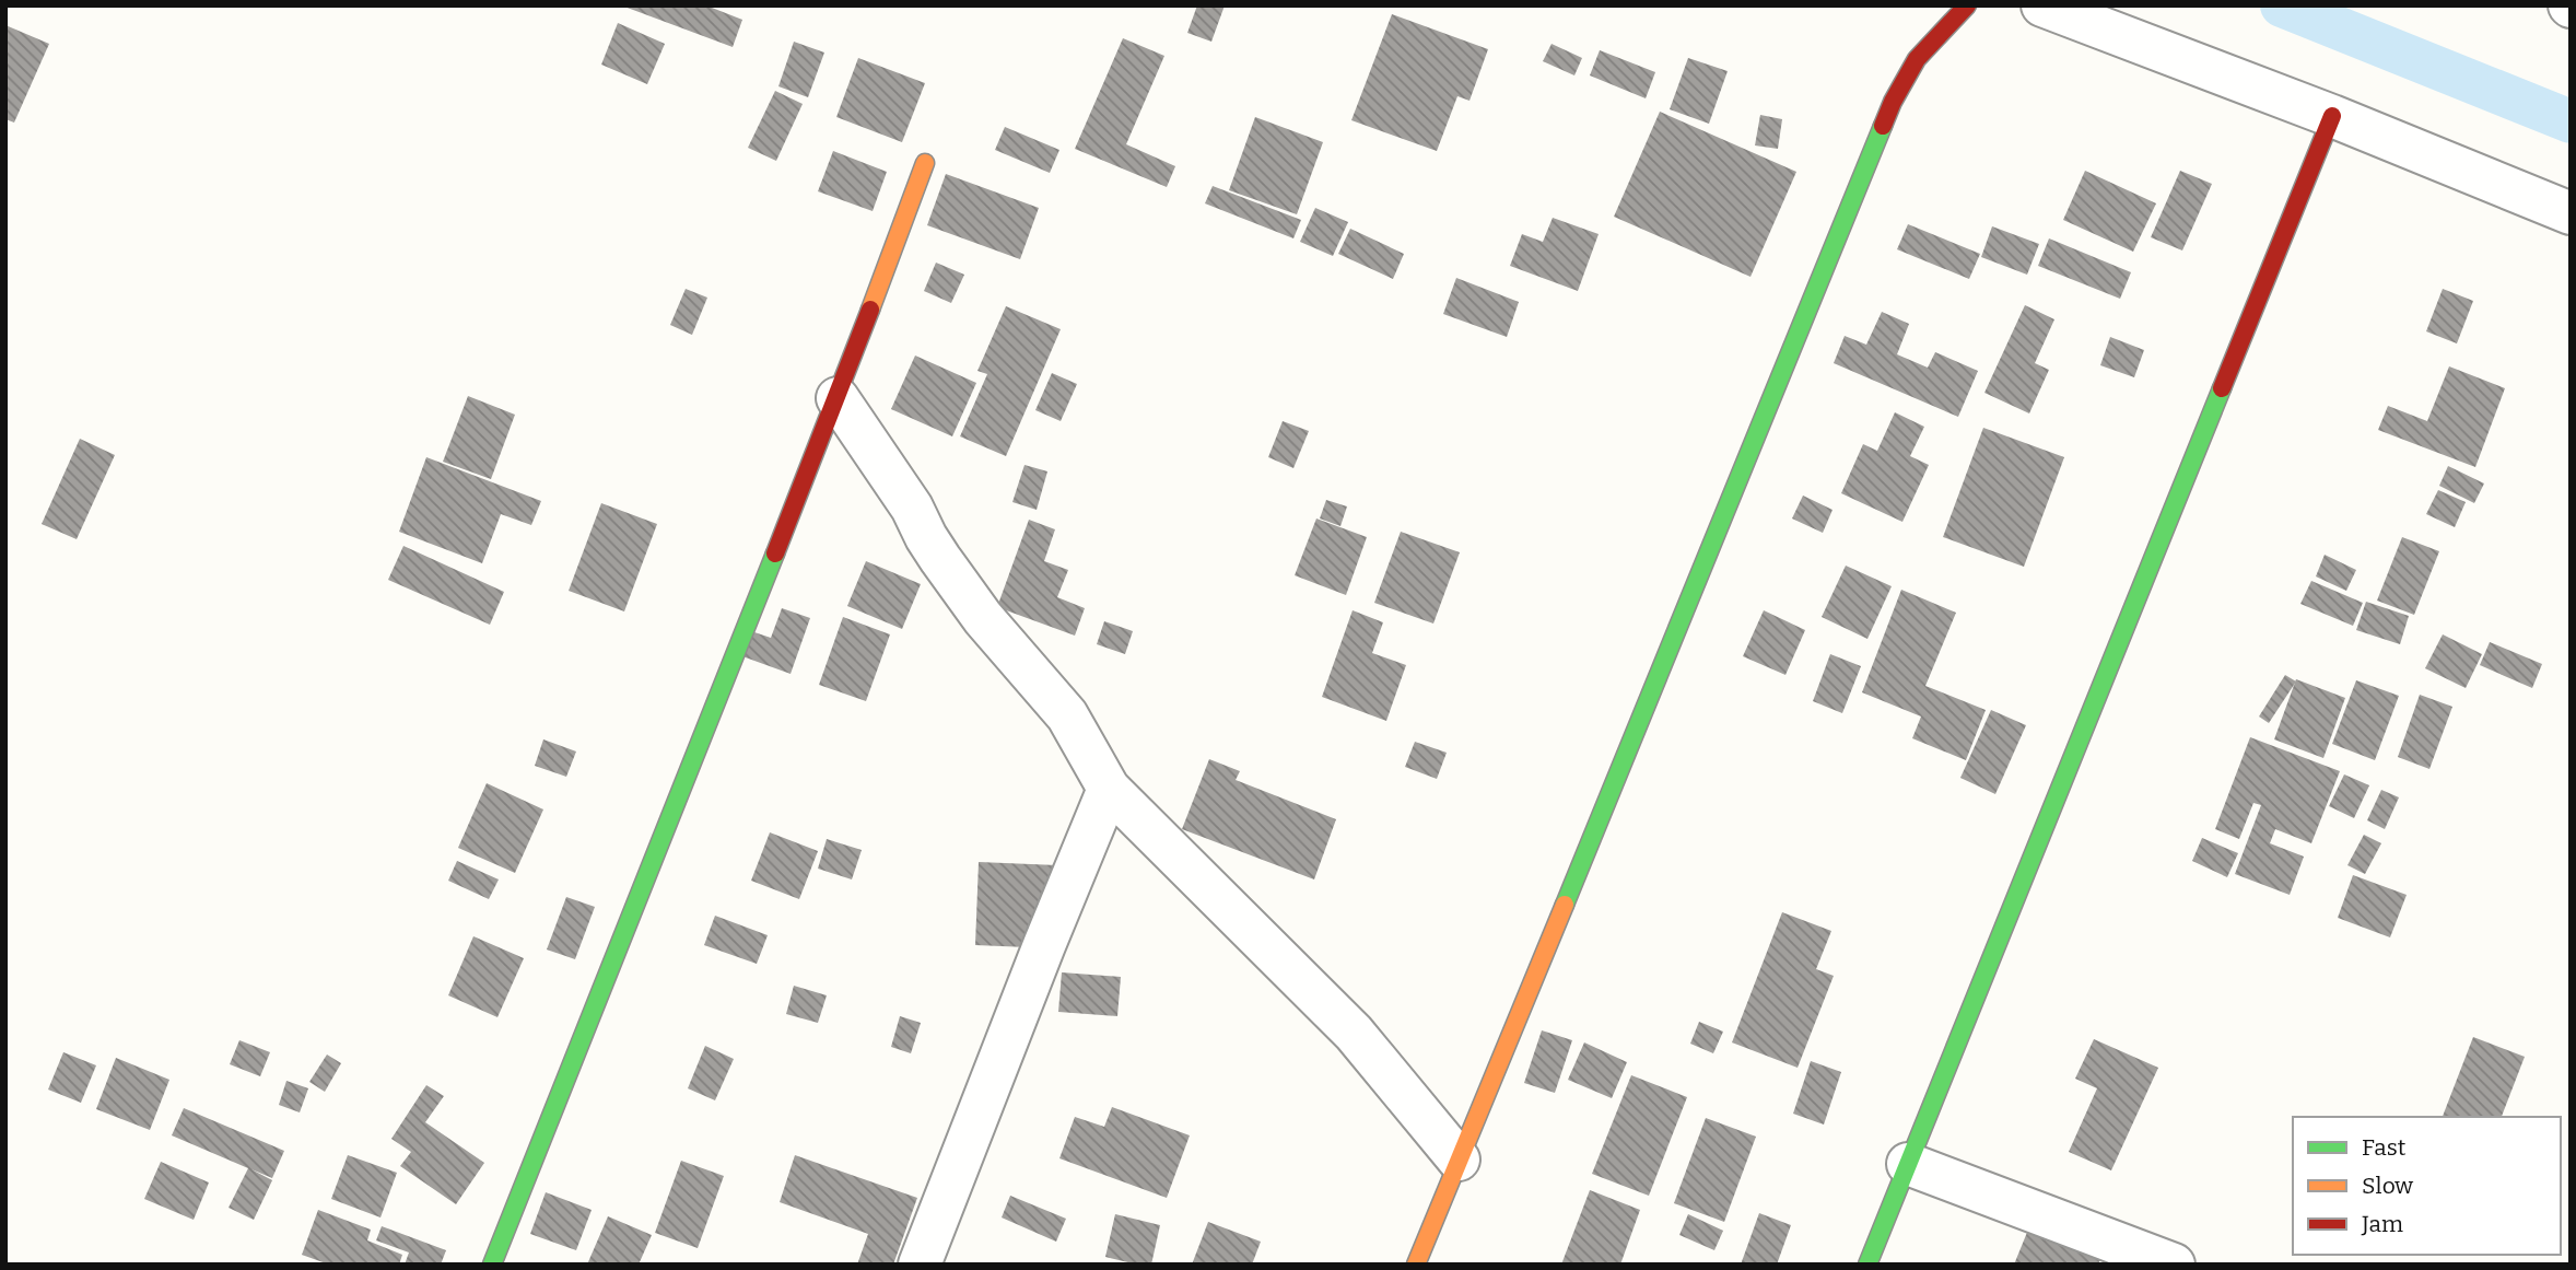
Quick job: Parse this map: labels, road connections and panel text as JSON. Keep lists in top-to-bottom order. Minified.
{"legend":["Fast","Slow","Jam"]}
